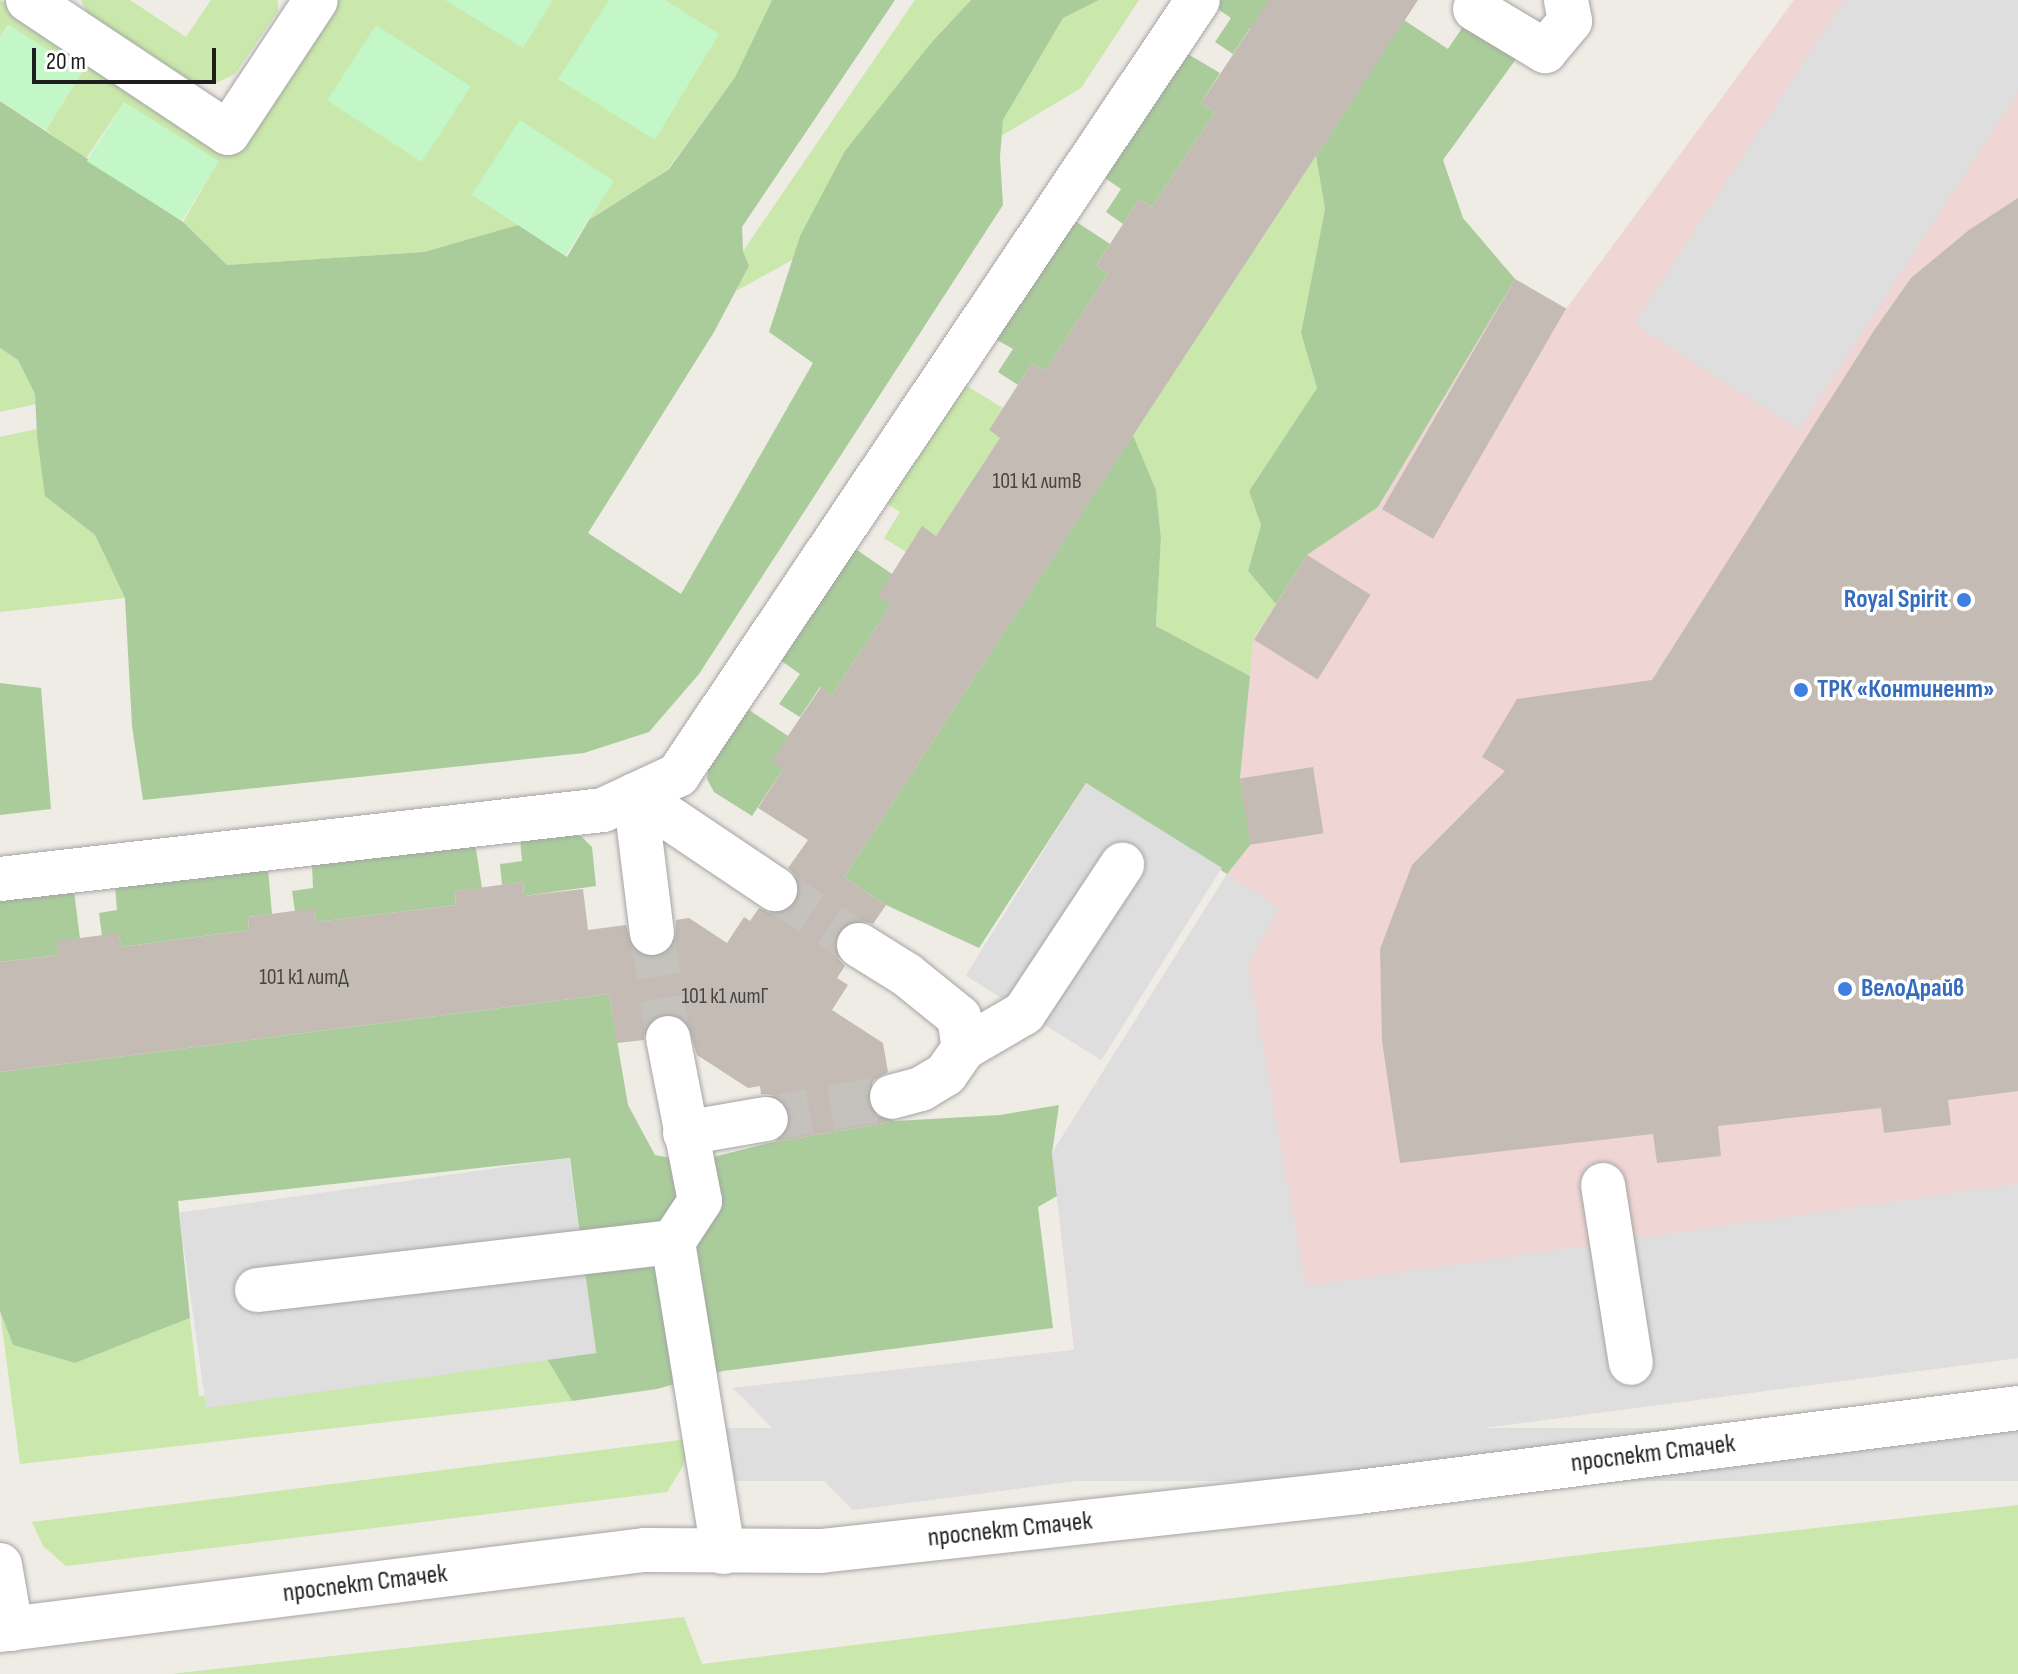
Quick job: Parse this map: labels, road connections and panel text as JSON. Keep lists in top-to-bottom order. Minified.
{"streets":{"street":["проспект Стачек"]},"places":["Royal Spirit","ТРК «Континент»","ВелоДрайв"],"house_numbers":["101 к1 литВ","101 к1 литД","101 к1 литГ"],"scale_bar":"20 m"}
